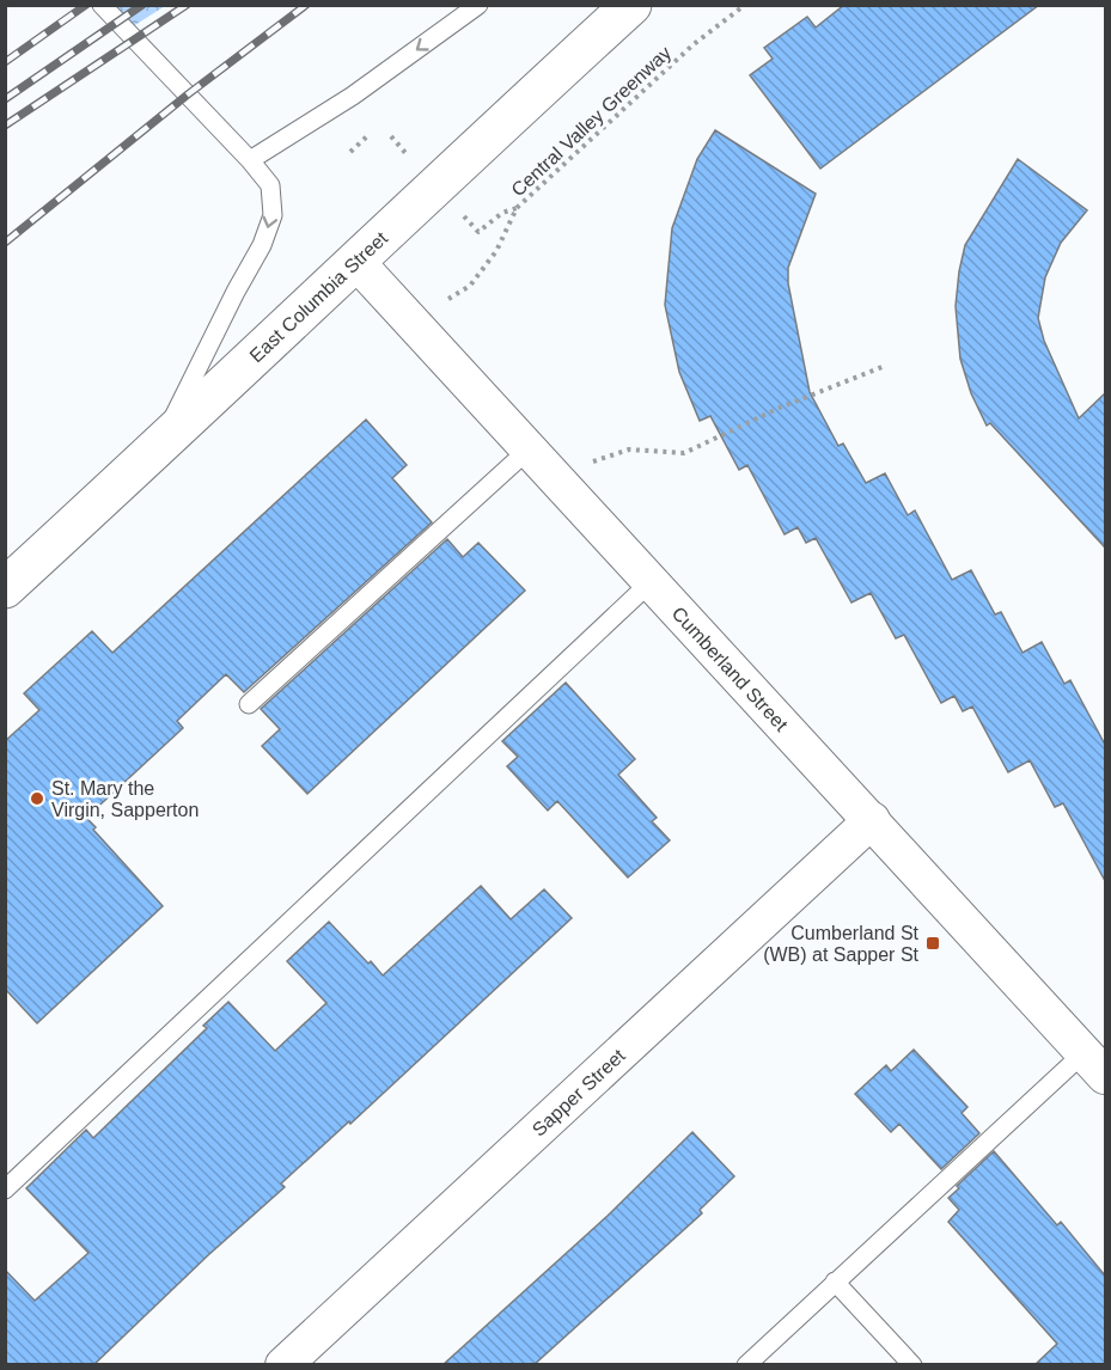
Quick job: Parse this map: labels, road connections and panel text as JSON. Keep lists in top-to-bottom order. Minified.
{"streets":{"main road":["East Columbia Street"],"street":["Cumberland Street","Sapper Street"],"path":["Central Valley Greenway"]},"crossings":[["East Columbia Street","Cumberland Street"],["Cumberland Street","Sapper Street"]],"places":{"other":["St. Mary the Virgin, Sapperton"],"transit":["Cumberland St (WB) at Sapper St"]}}
